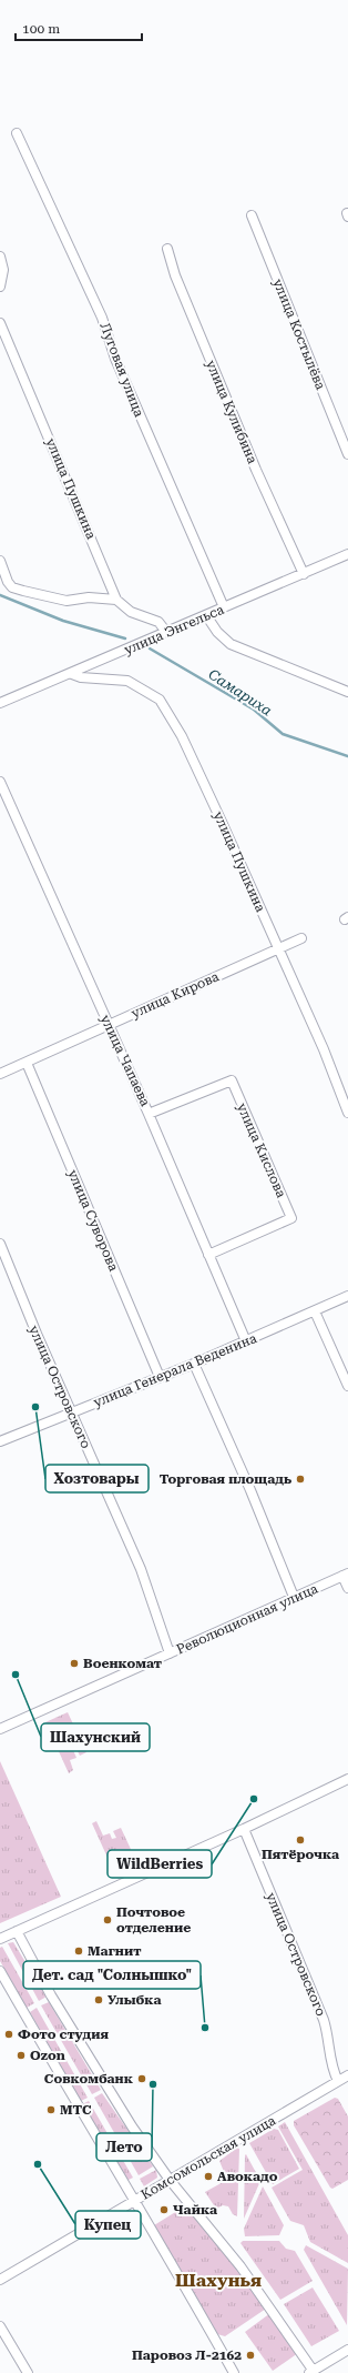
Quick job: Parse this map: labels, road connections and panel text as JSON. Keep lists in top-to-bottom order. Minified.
{"streets":{"street":["улица Костылёва","Луговая улица","улица Кулибина","улица Пушкина","улица Энгельса","улица Кирова","улица Чапаева","улица Кислова","улица Суворова","улица Генерала Веденина","улица Островского","Революционная улица","Комсомольская улица"]},"crossings":[["Луговая улица","улица Энгельса"],["улица Кулибина","улица Энгельса"],["улица Пушкина","улица Энгельса"],["улица Пушкина","улица Кирова"],["улица Кирова","улица Чапаева"],["улица Кирова","улица Суворова"],["улица Чапаева","улица Кислова"],["улица Чапаева","улица Генерала Веденина"],["улица Суворова","улица Генерала Веденина"],["улица Генерала Веденина","улица Островского"],["улица Островского","Революционная улица"],["улица Островского","Комсомольская улица"]],"districts":["Шахунья"],"water":["Самариха"],"places":["Хозтовары","Торговая площадь","Военкомат","Шахунский","WildBerries","Пятёрочка","Почтовое отделение","Магнит","Улыбка","Дет. сад \"Солнышко\"","Фото студия","Ozon","Совкомбанк","Лето","МТС","Купец","Авокадо","Чайка","Паровоз Л-2162"],"scale_bar":"100 m"}
